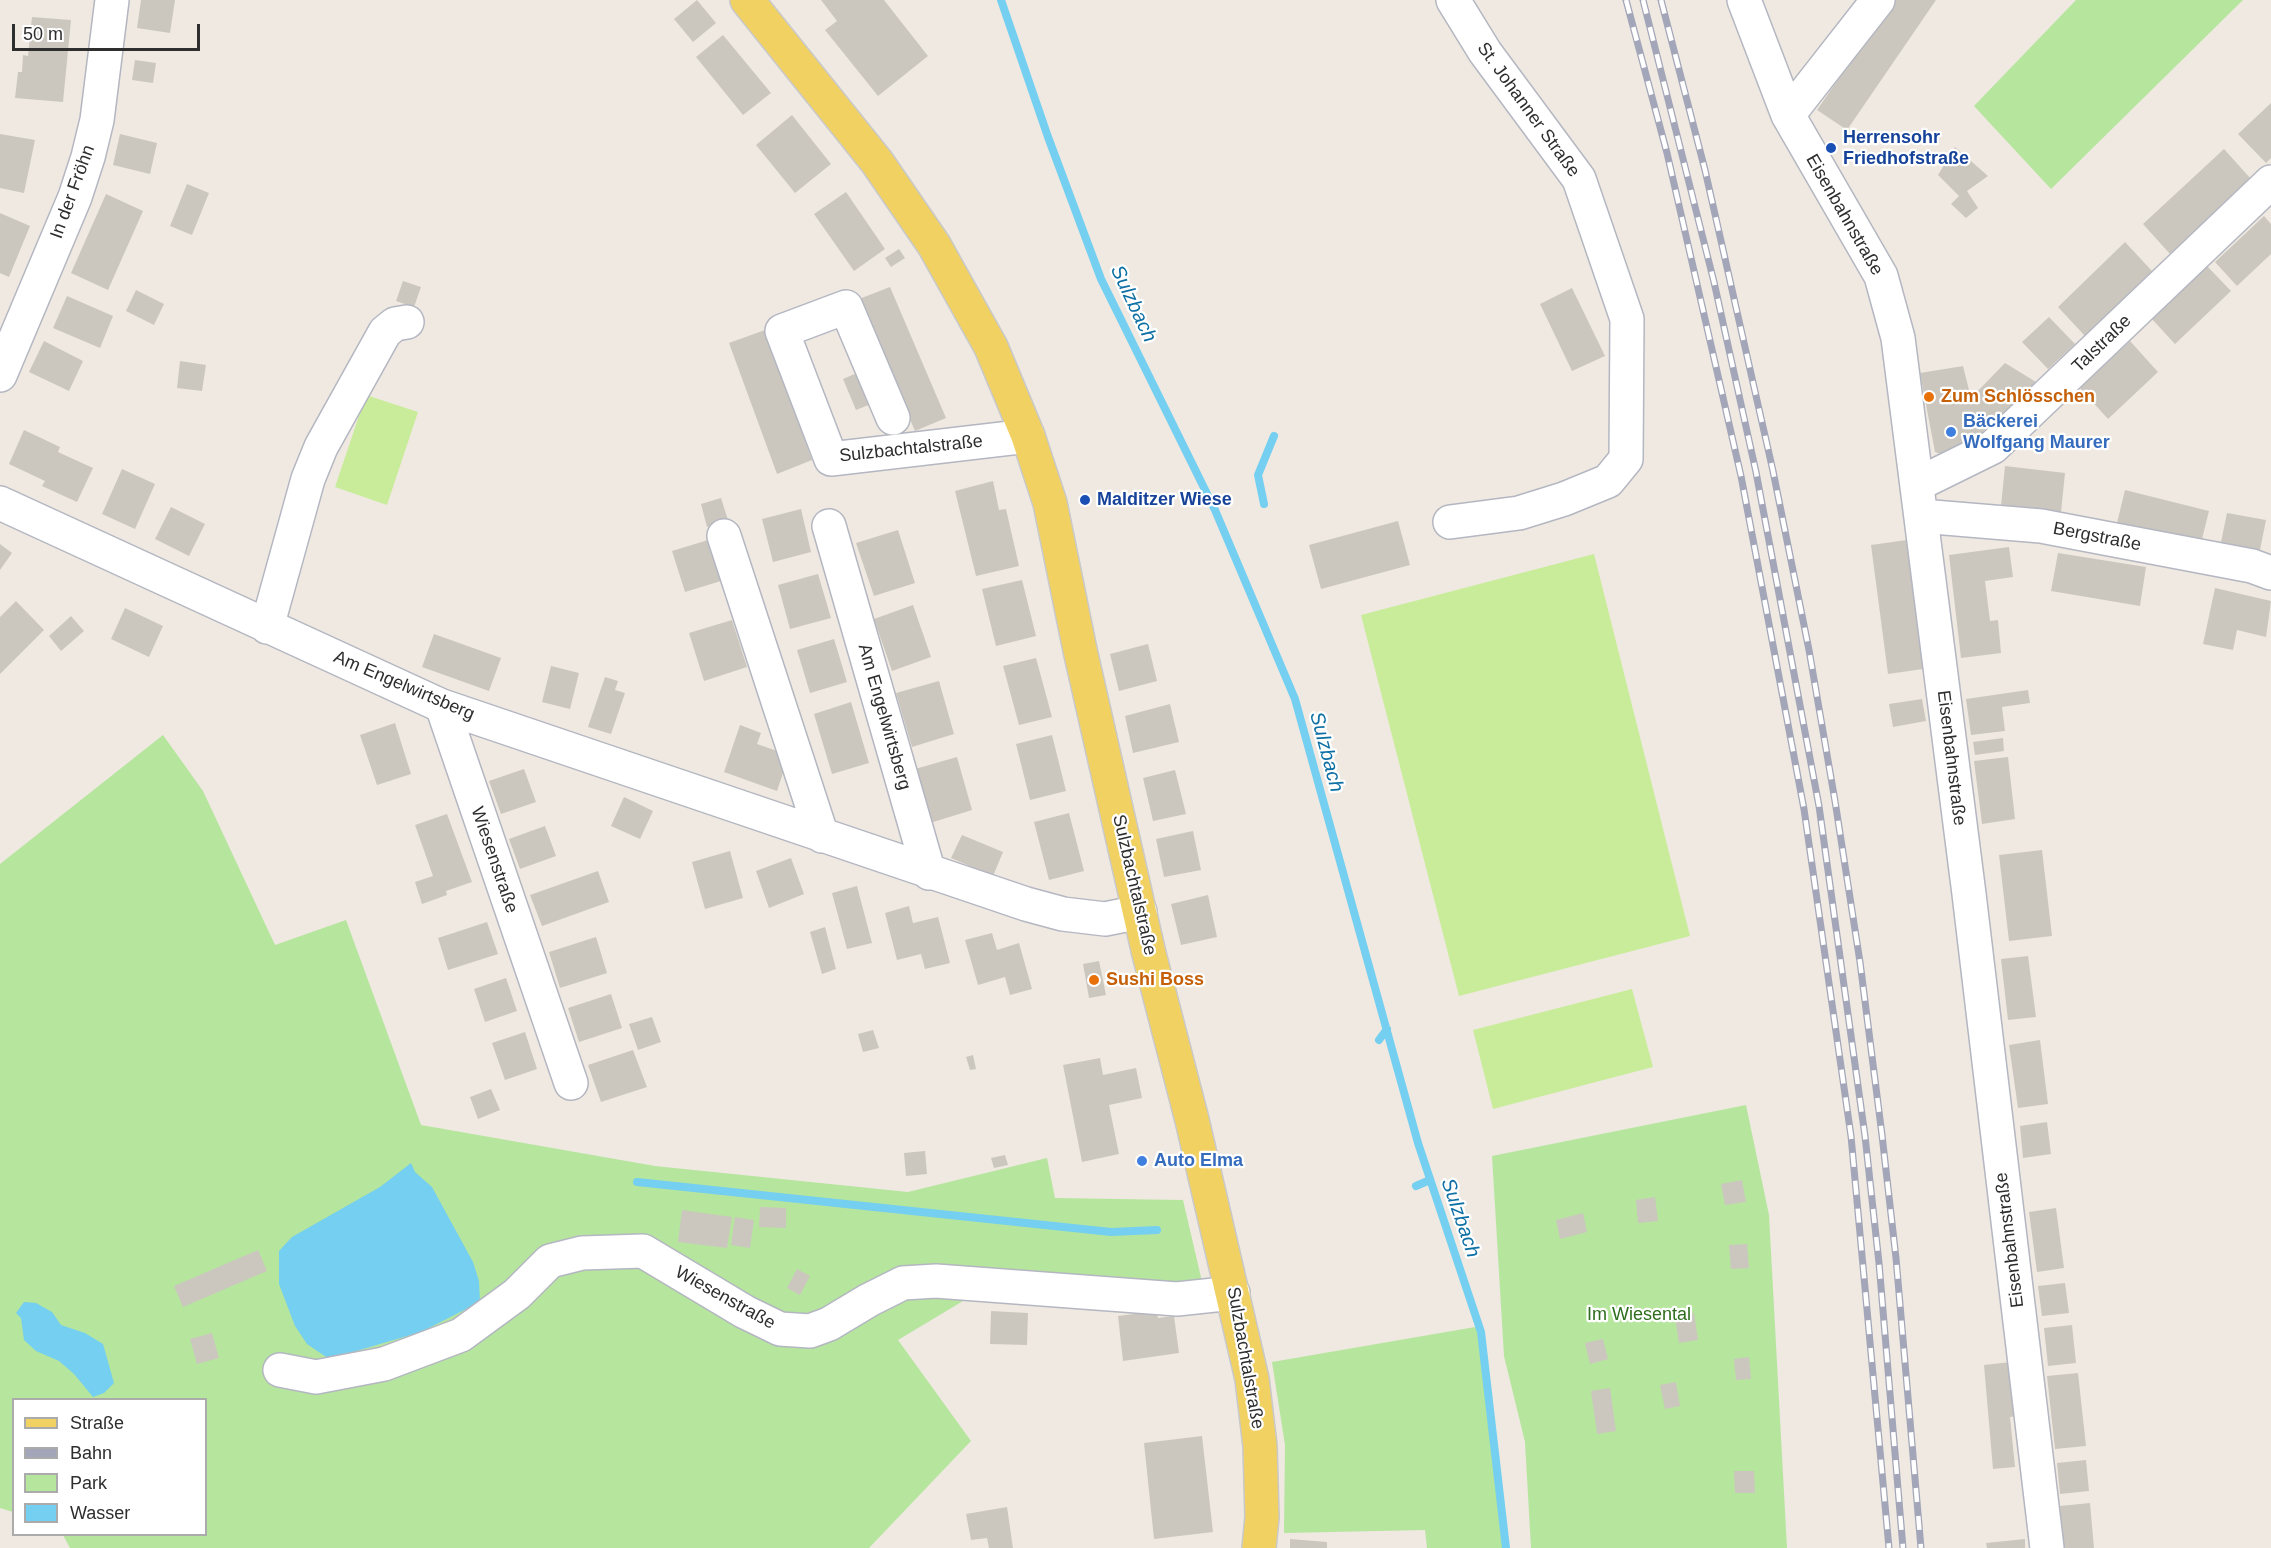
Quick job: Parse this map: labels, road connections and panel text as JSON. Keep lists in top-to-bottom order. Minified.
{"streets":{"main road":["Sulzbachtalstraße"],"street":["St. Johanner Straße","In der Fröhn","Eisenbahnstraße","Talstraße","Bergstraße","Am Engelwirtsberg","Wiesenstraße"]},"crossings":[["Eisenbahnstraße","Talstraße"],["Eisenbahnstraße","Bergstraße"],["Sulzbachtalstraße","Am Engelwirtsberg"],["Sulzbachtalstraße","Wiesenstraße"],["Am Engelwirtsberg","Wiesenstraße"]],"water":["Sulzbach"],"parks":["Im Wiesental"],"places":["Herrensohr Friedhofstraße","Zum Schlösschen","Bäckerei Wolfgang Maurer","Malditzer Wiese","Sushi Boss","Auto Elma"],"legend":["Straße","Bahn","Park","Wasser"],"scale_bar":"50 m"}
